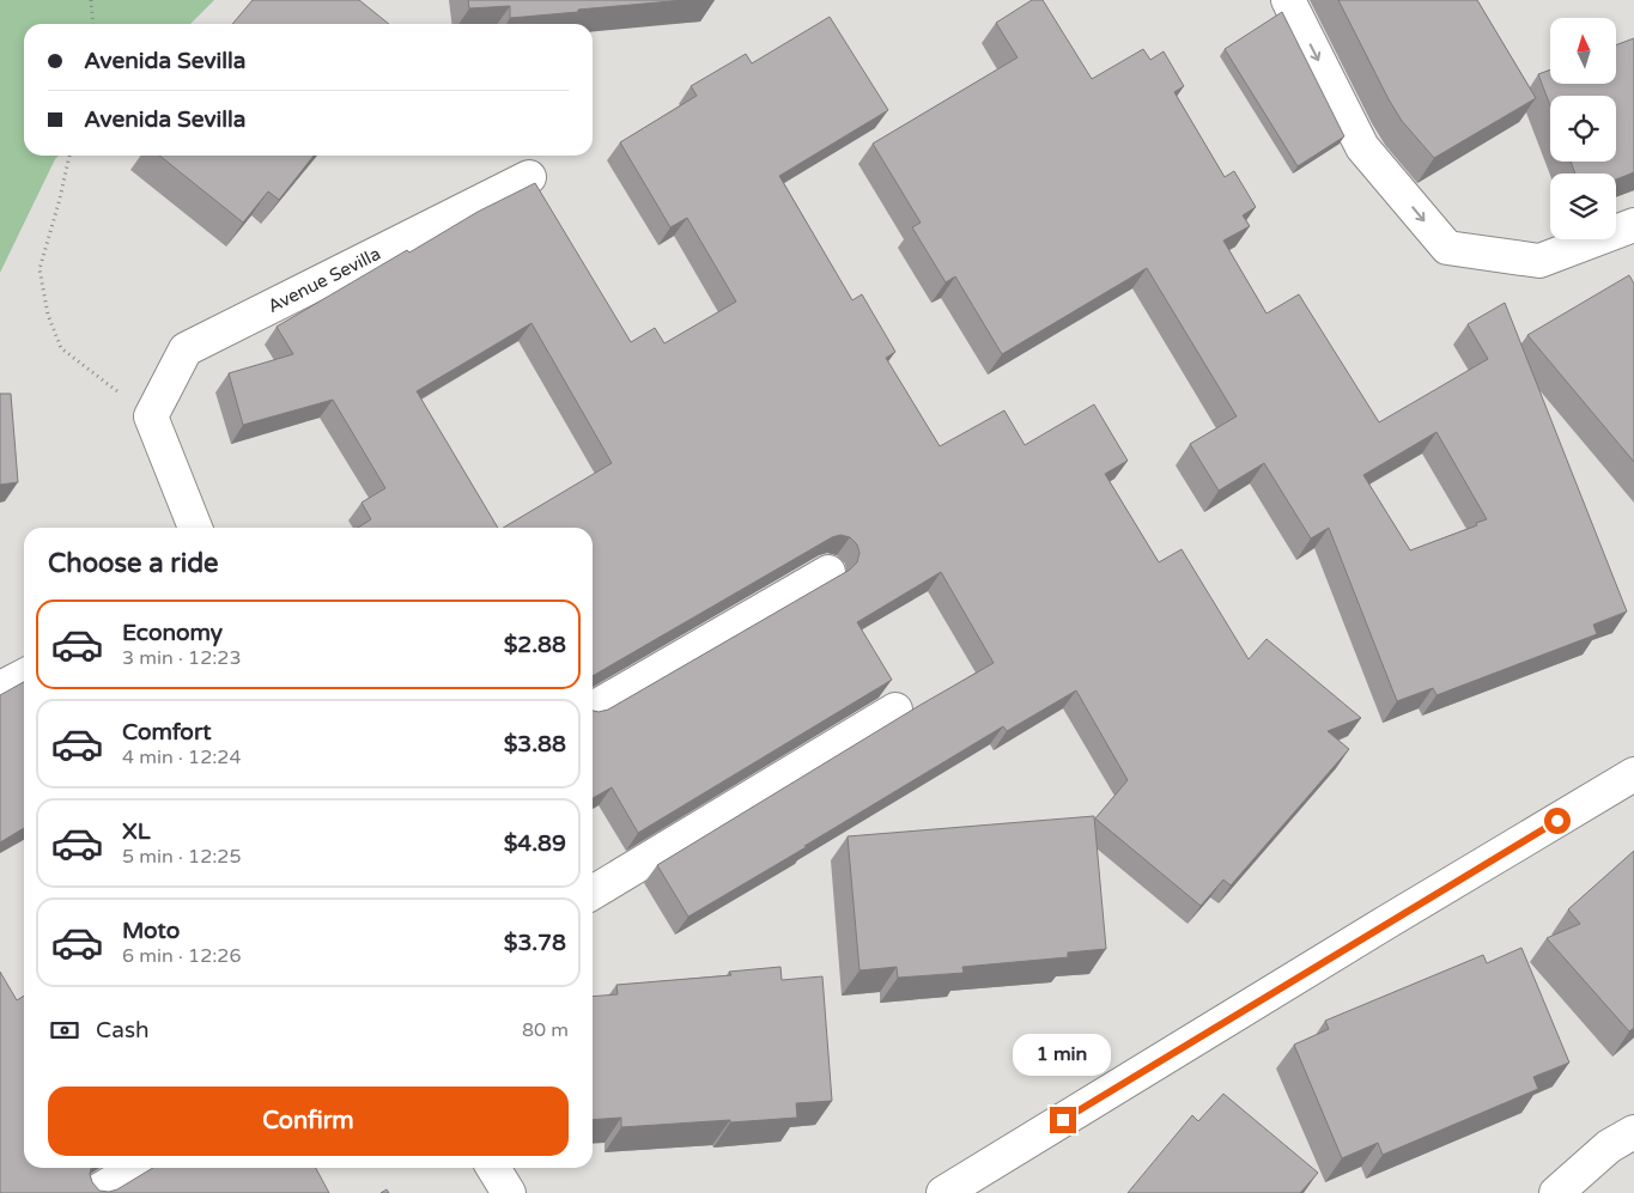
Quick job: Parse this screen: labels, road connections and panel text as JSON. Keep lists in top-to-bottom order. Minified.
{"streets":{"street":["Avenue Sevilla"]},"north":"top","page":{"banner":["Avenida Sevilla","Avenida Sevilla"],"heading":"Choose a ride","list":[{"name":"Economy","note":"3 min · 12:23","value":"$2.88"},{"name":"Comfort","note":"4 min · 12:24","value":"$3.88"},{"name":"XL","note":"5 min · 12:25","value":"$4.89"},{"name":"Moto","note":"6 min · 12:26","value":"$3.78"}],"pay":["Cash","80 m"],"bubble":"1 min","buttons":"Confirm"}}
